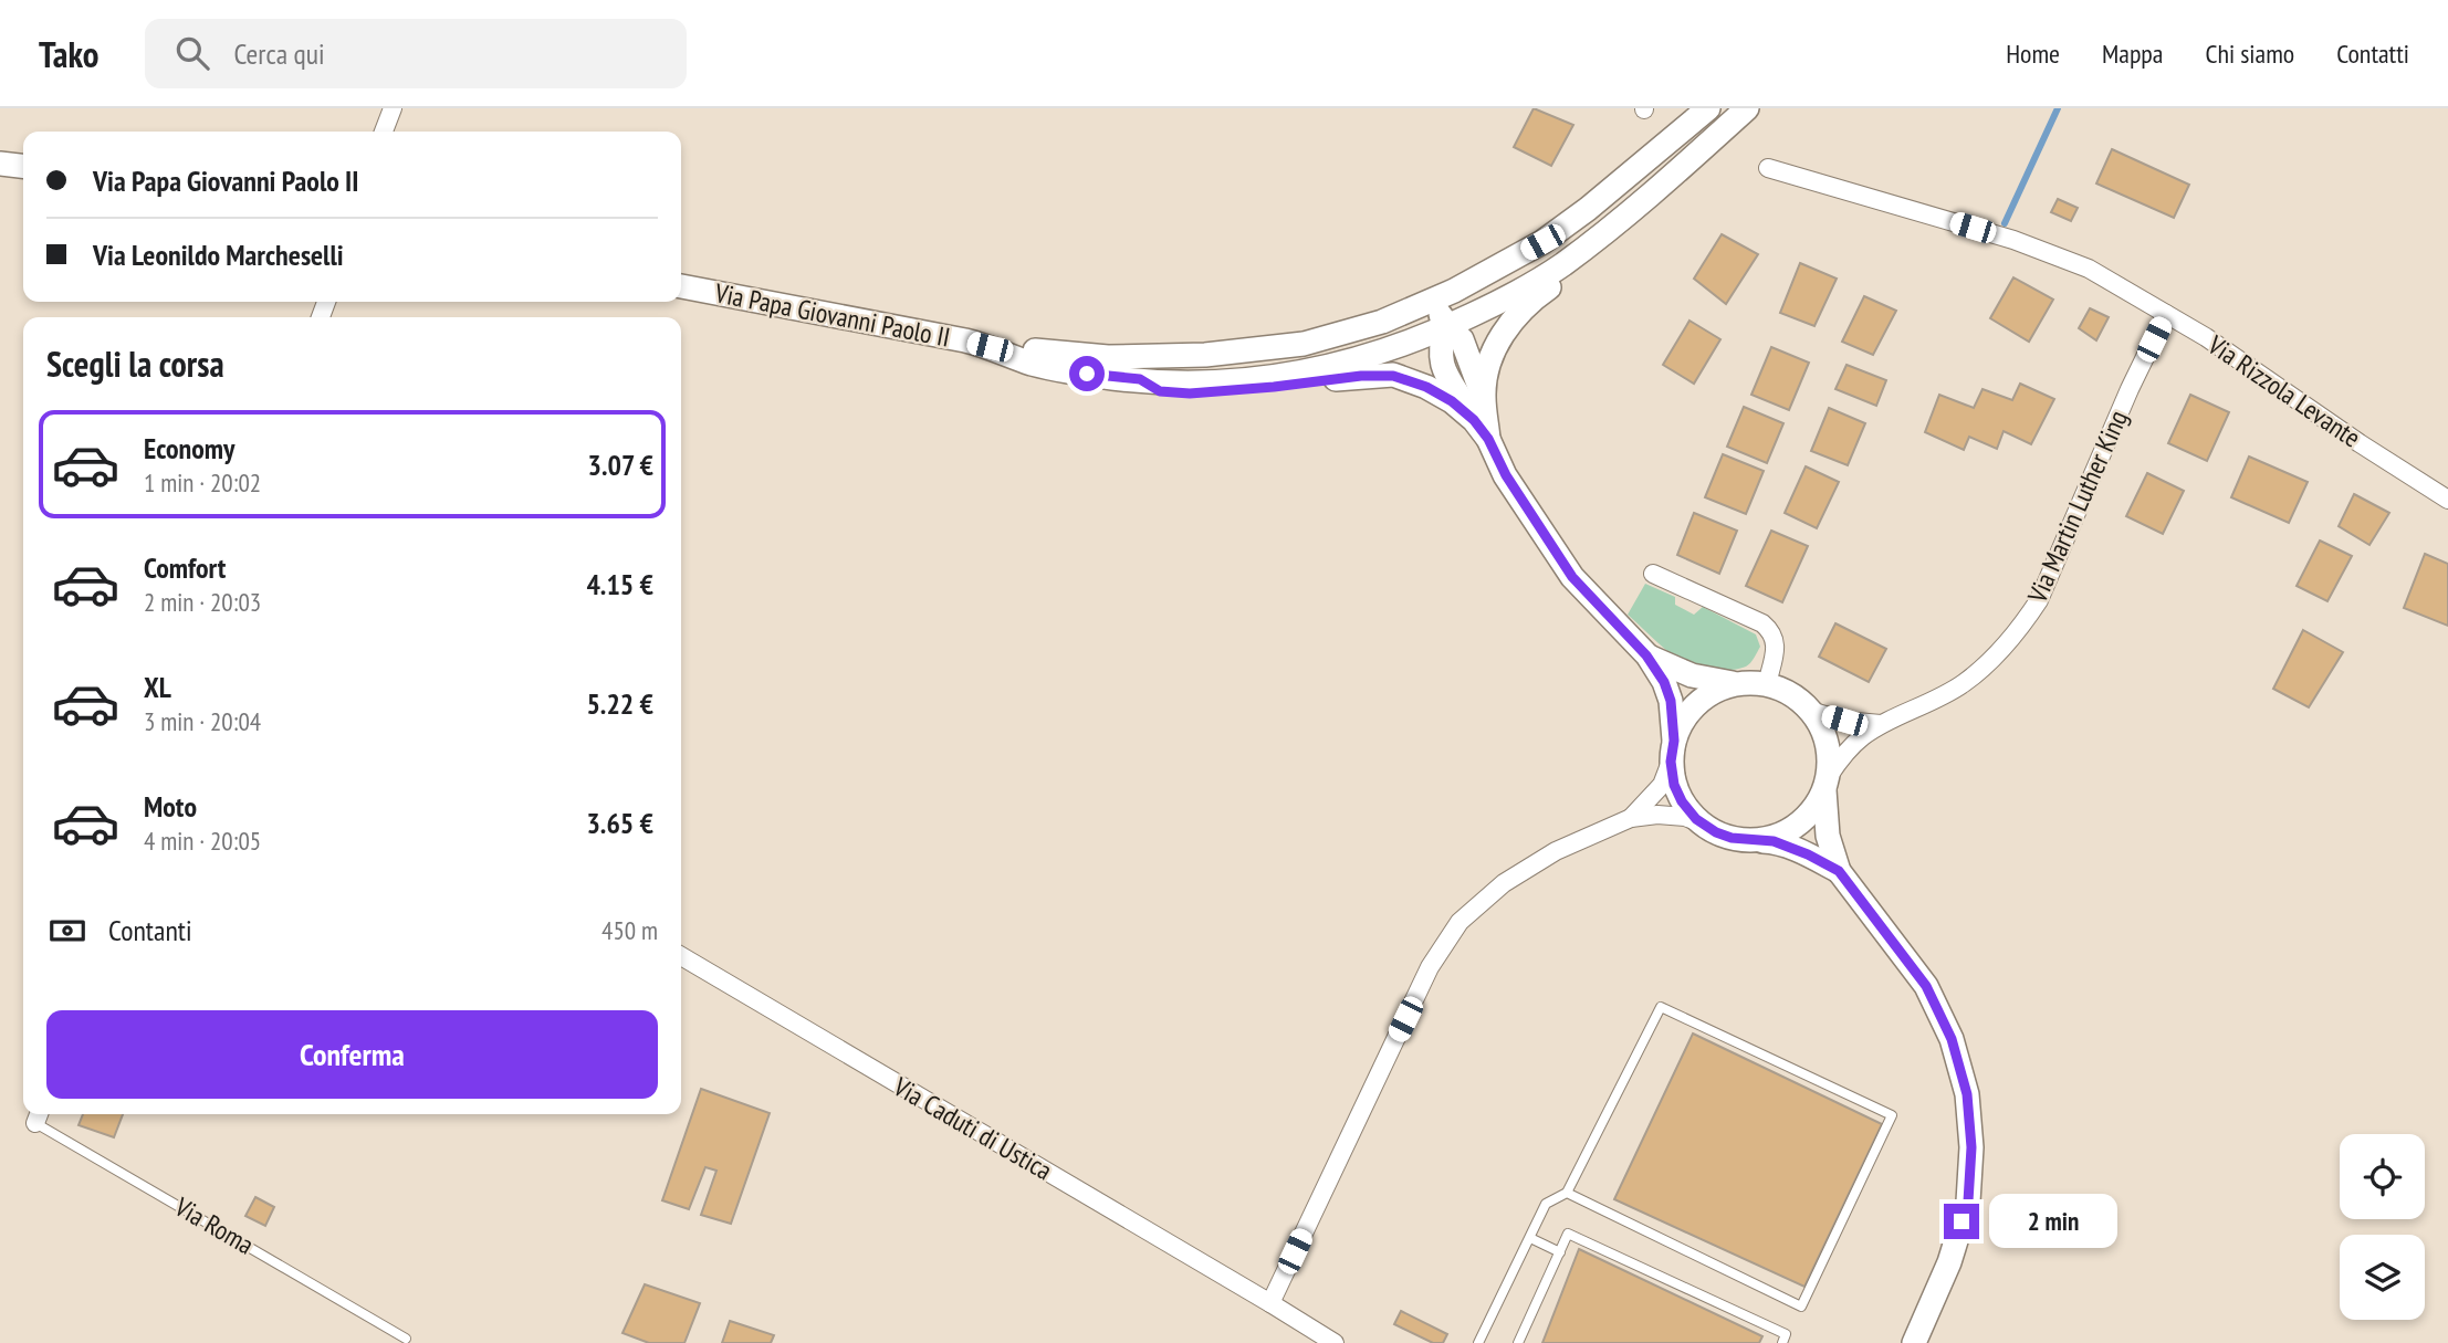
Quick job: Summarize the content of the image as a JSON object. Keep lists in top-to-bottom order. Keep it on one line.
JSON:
{"streets":{"street":["Via Papa Giovanni Paolo II","Via Rizzola Levante","Via Martin Luther King","Via Caduti di Ustica"],"lane":["Via Roma"]},"crossings":[["Via Rizzola Levante","Via Martin Luther King"]],"page":{"header":"Tako","search":"Cerca qui","nav":["Home","Mappa","Chi siamo","Contatti"],"banner":["Via Papa Giovanni Paolo II","Via Leonildo Marcheselli"],"heading":"Scegli la corsa","list":[{"name":"Economy","note":"1 min · 20:02","value":"3.07 €"},{"name":"Comfort","note":"2 min · 20:03","value":"4.15 €"},{"name":"XL","note":"3 min · 20:04","value":"5.22 €"},{"name":"Moto","note":"4 min · 20:05","value":"3.65 €"}],"pay":["Contanti","450 m"],"buttons":"Conferma","bubble":"2 min"}}
